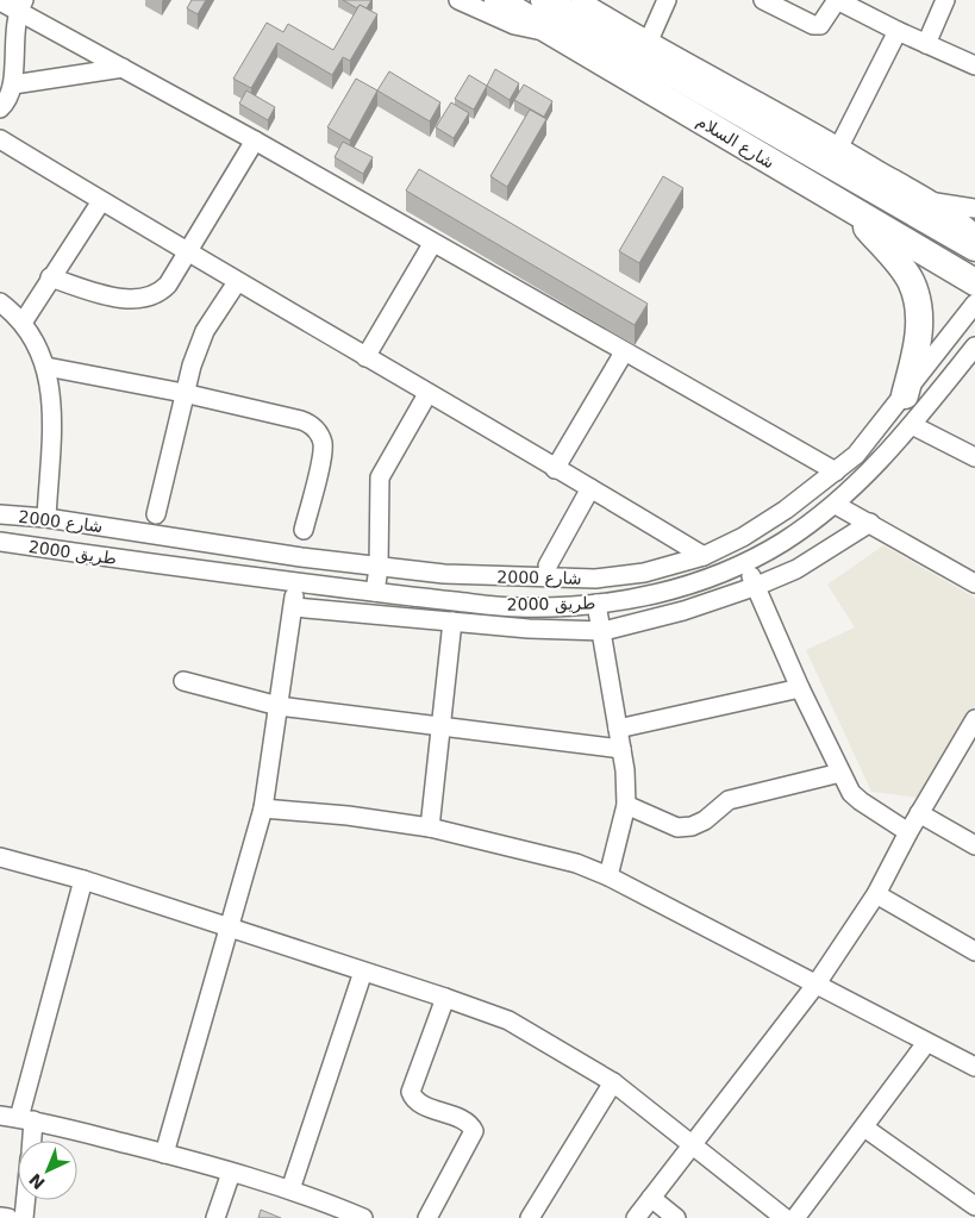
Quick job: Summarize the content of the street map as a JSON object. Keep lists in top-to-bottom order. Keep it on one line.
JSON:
{"streets":{"highway":["شارع السلام"],"street":["شارع 2000","طريق 2000"]},"north":"bottom left"}
